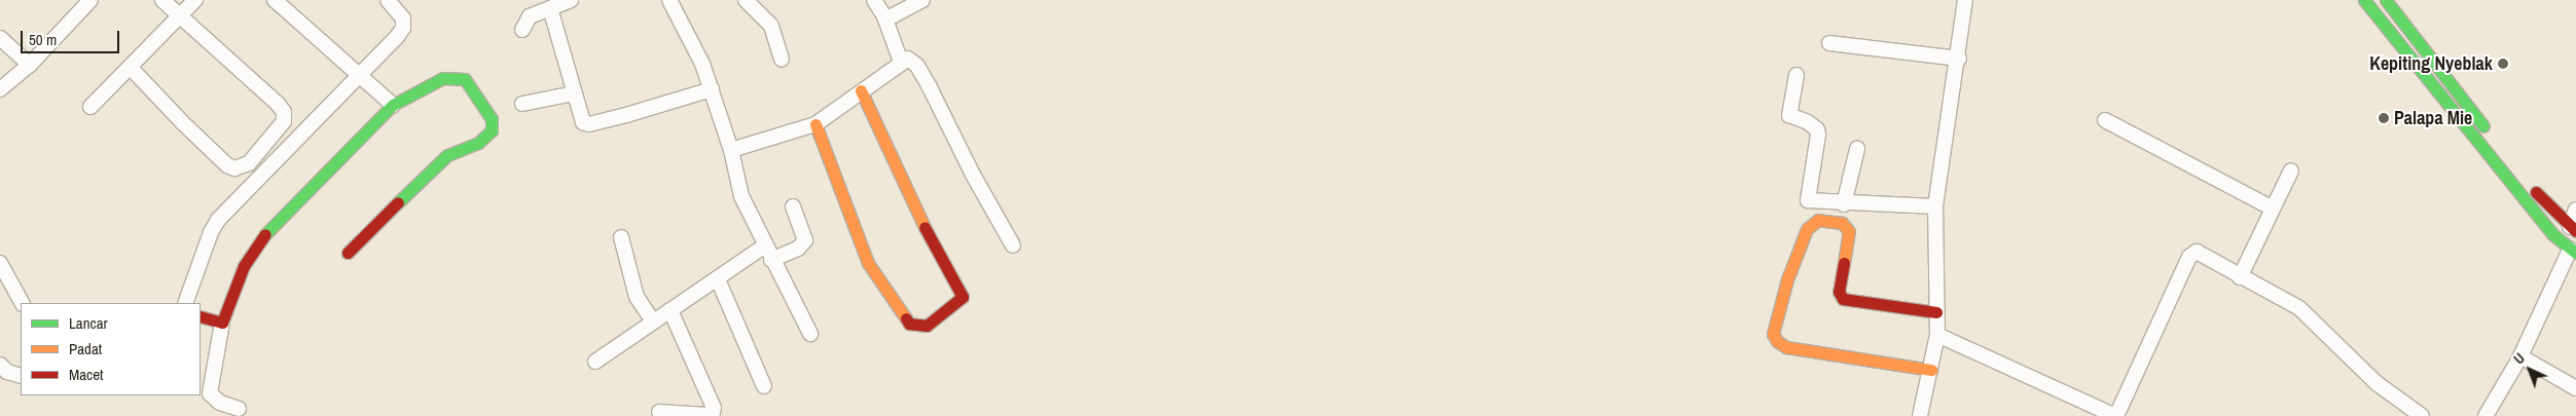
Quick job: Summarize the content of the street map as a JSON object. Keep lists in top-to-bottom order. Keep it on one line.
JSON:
{"places":["Kepiting Nyeblak","Palapa Mie"],"legend":["Lancar","Padat","Macet"],"scale_bar":"50 m","north":"top left"}
